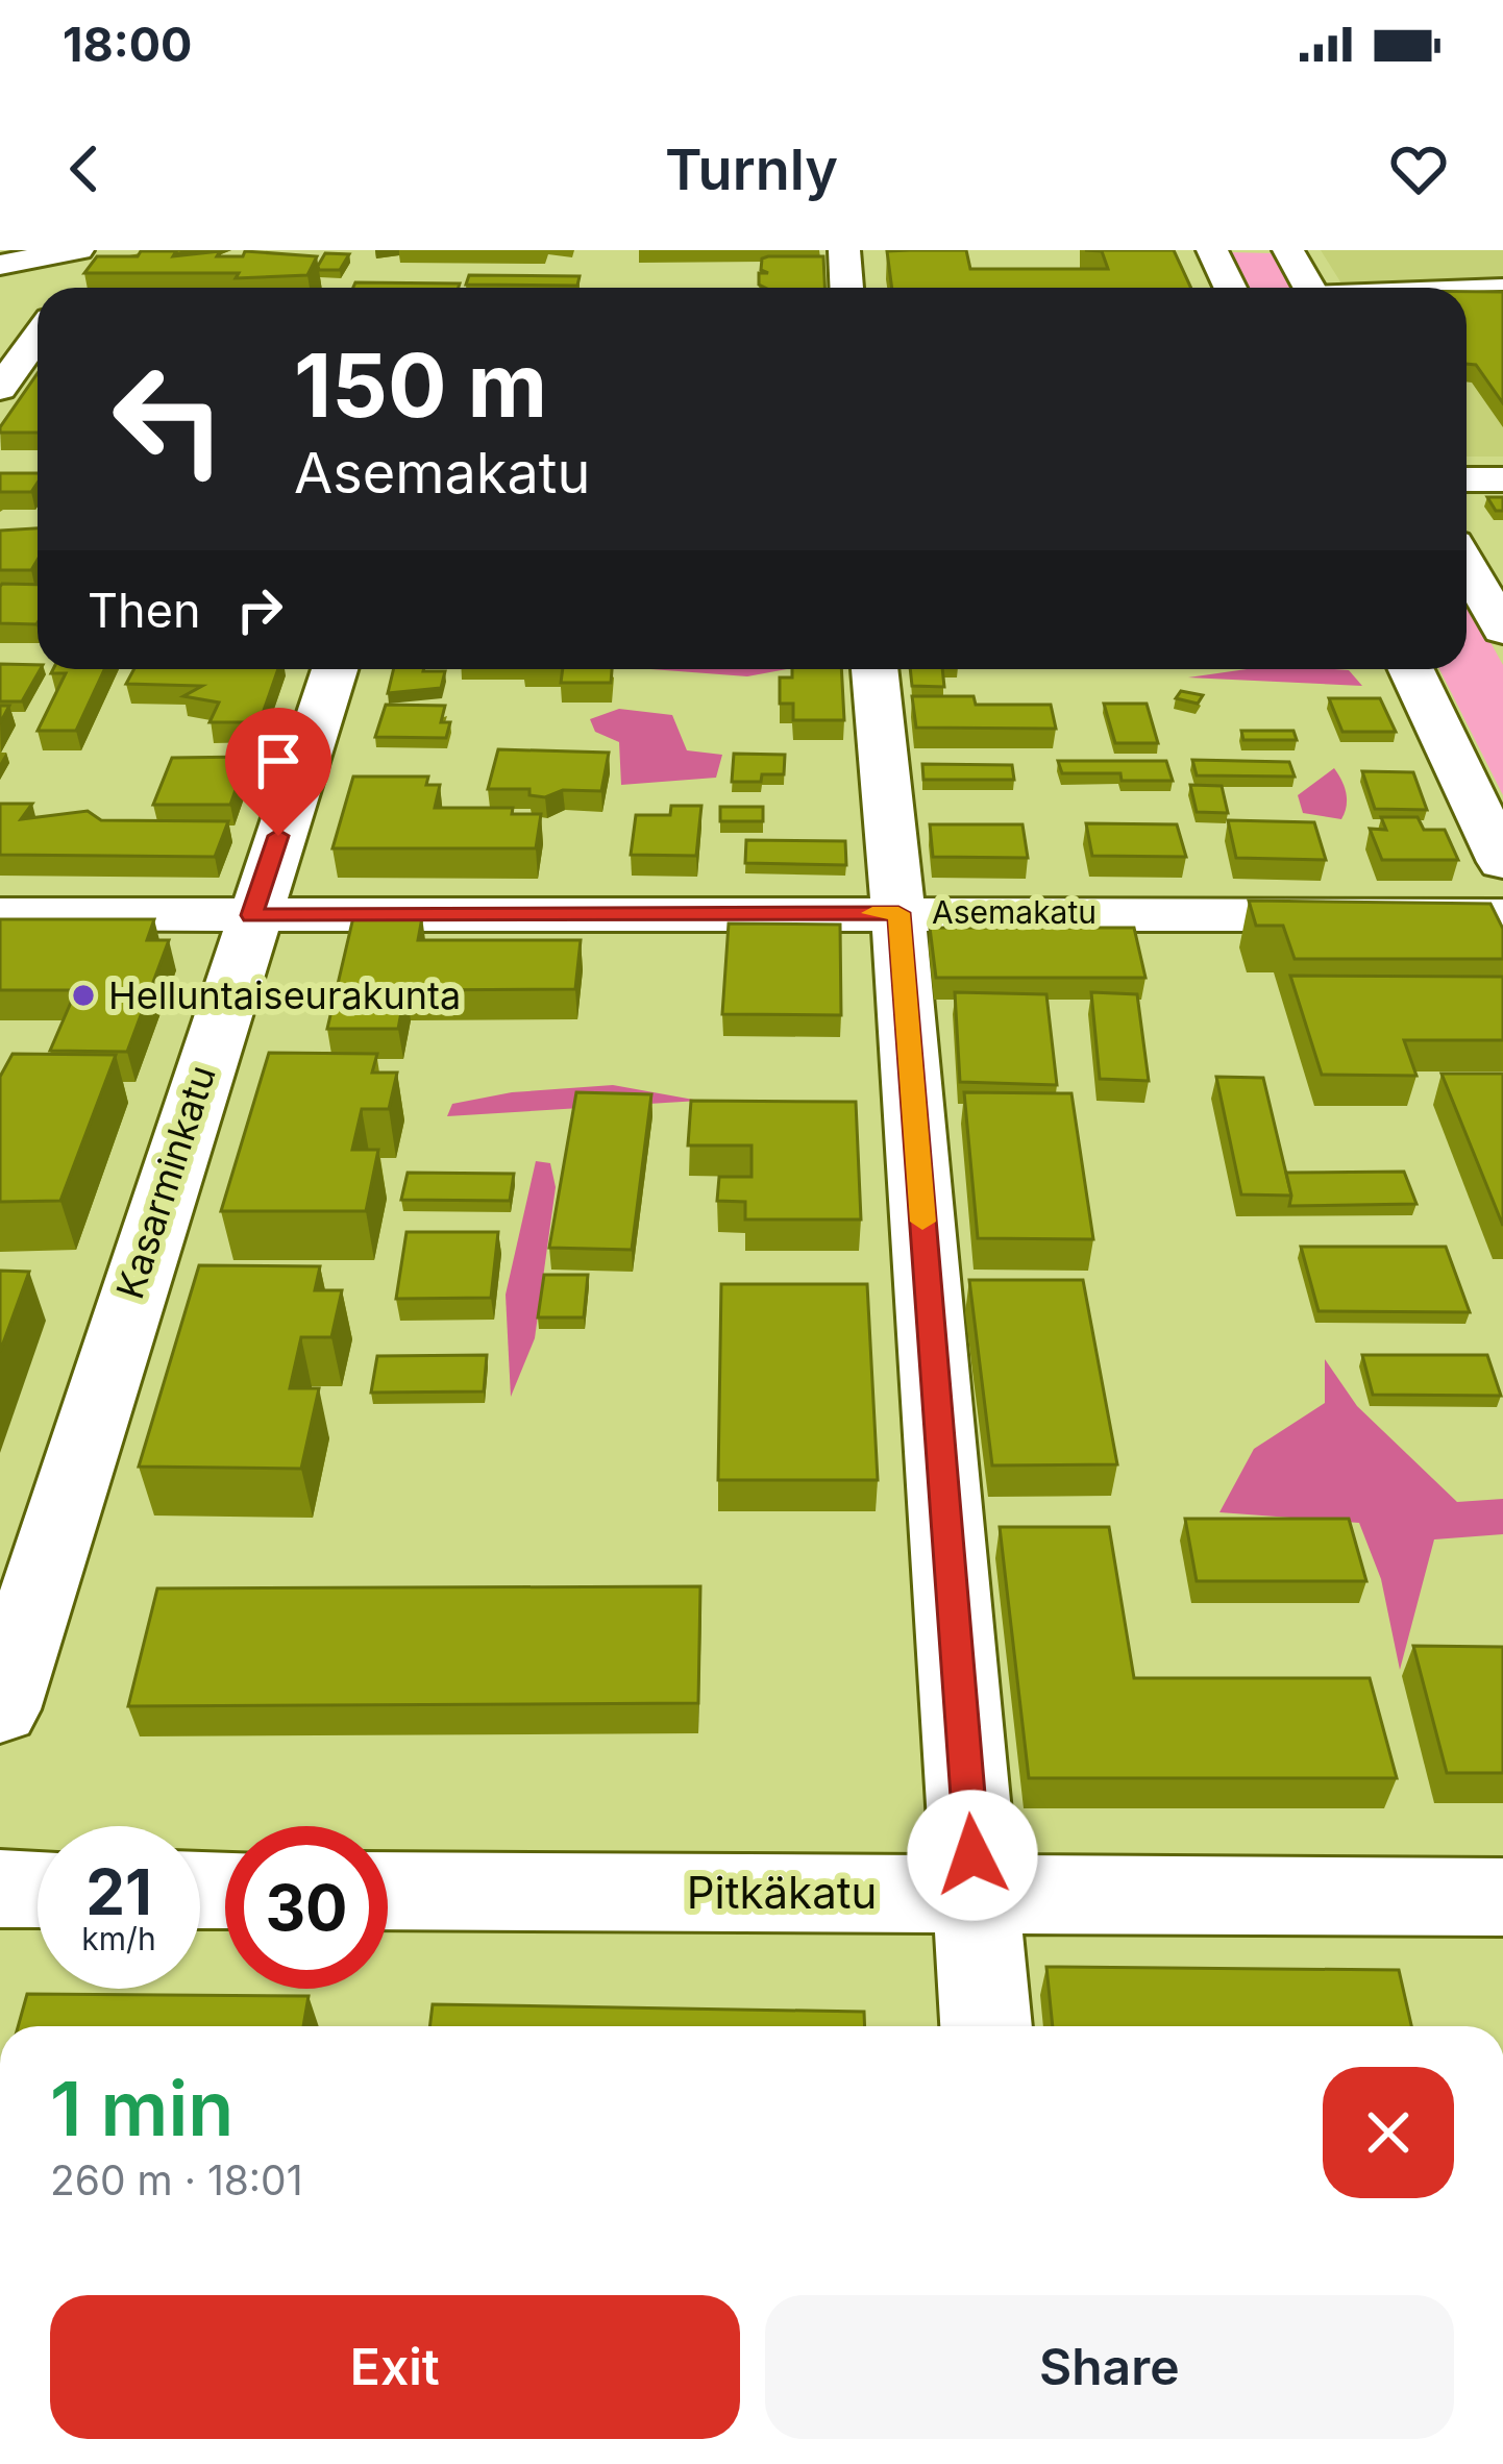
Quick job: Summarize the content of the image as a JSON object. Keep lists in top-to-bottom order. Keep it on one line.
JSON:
{"streets":{"street":["Asemakatu","Kasarminkatu","Pitkäkatu"]},"crossings":[["Asemakatu","Kasarminkatu"]],"places":["Helluntaiseurakunta"],"page":{"status":"18:00","header":"Turnly","turn":["150 m","Asemakatu"],"then":"Then","speed":"21 km/h","limit":"30","heading":["1 min","260 m · 18:01"],"buttons":["Exit","Share"]}}
